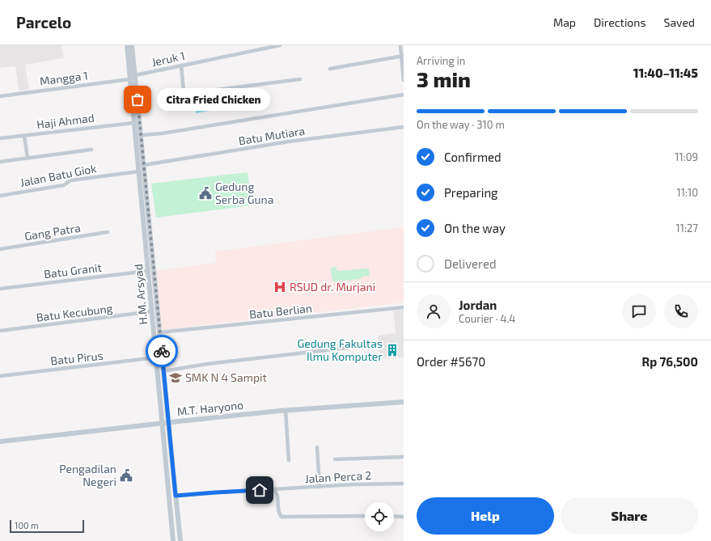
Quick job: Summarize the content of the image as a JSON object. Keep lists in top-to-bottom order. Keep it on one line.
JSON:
{"streets":{"street":["Jeruk 1","Mangga 1","Haji Ahmad","Batu Mutiara","Jalan Batu Giok","Gang Patra","Batu Granit","H.M. Arsyad","Batu Berlian","Batu Kecubung","Batu Pirus","M.T. Haryono","Jalan Perca 2"]},"crossings":[["Jeruk 1","H.M. Arsyad"],["Mangga 1","H.M. Arsyad"],["Haji Ahmad","H.M. Arsyad"],["Batu Mutiara","H.M. Arsyad"],["Jalan Batu Giok","H.M. Arsyad"],["Batu Granit","H.M. Arsyad"],["H.M. Arsyad","Batu Berlian"],["H.M. Arsyad","Batu Kecubung"],["H.M. Arsyad","Batu Pirus"],["H.M. Arsyad","M.T. Haryono"],["H.M. Arsyad","Jalan Perca 2"]],"places":{"other":["Citra Fried Chicken"],"public building":["Gedung Serba Guna","Pengadilan Negeri"],"hospital":["RSUD dr. Murjani"],"building":["Gedung Fakultas Ilmu Komputer"],"school or university":["SMK N 4 Sampit"]},"scale_bar":"100 m","page":{"header":"Parcelo","nav":["Map","Directions","Saved"],"heading":["3 min","Arriving in","11:40–11:45"],"panel":["Jordan","Courier · 4.4","Order #5670","Rp 76,500"],"bubble":"Citra Fried Chicken","bar":"On the way · 310 m","list":[["Confirmed","11:09"],["Preparing","11:10"],["On the way","11:27"],"Delivered"],"buttons":["Help","Share"],"scale":"100 m"}}
